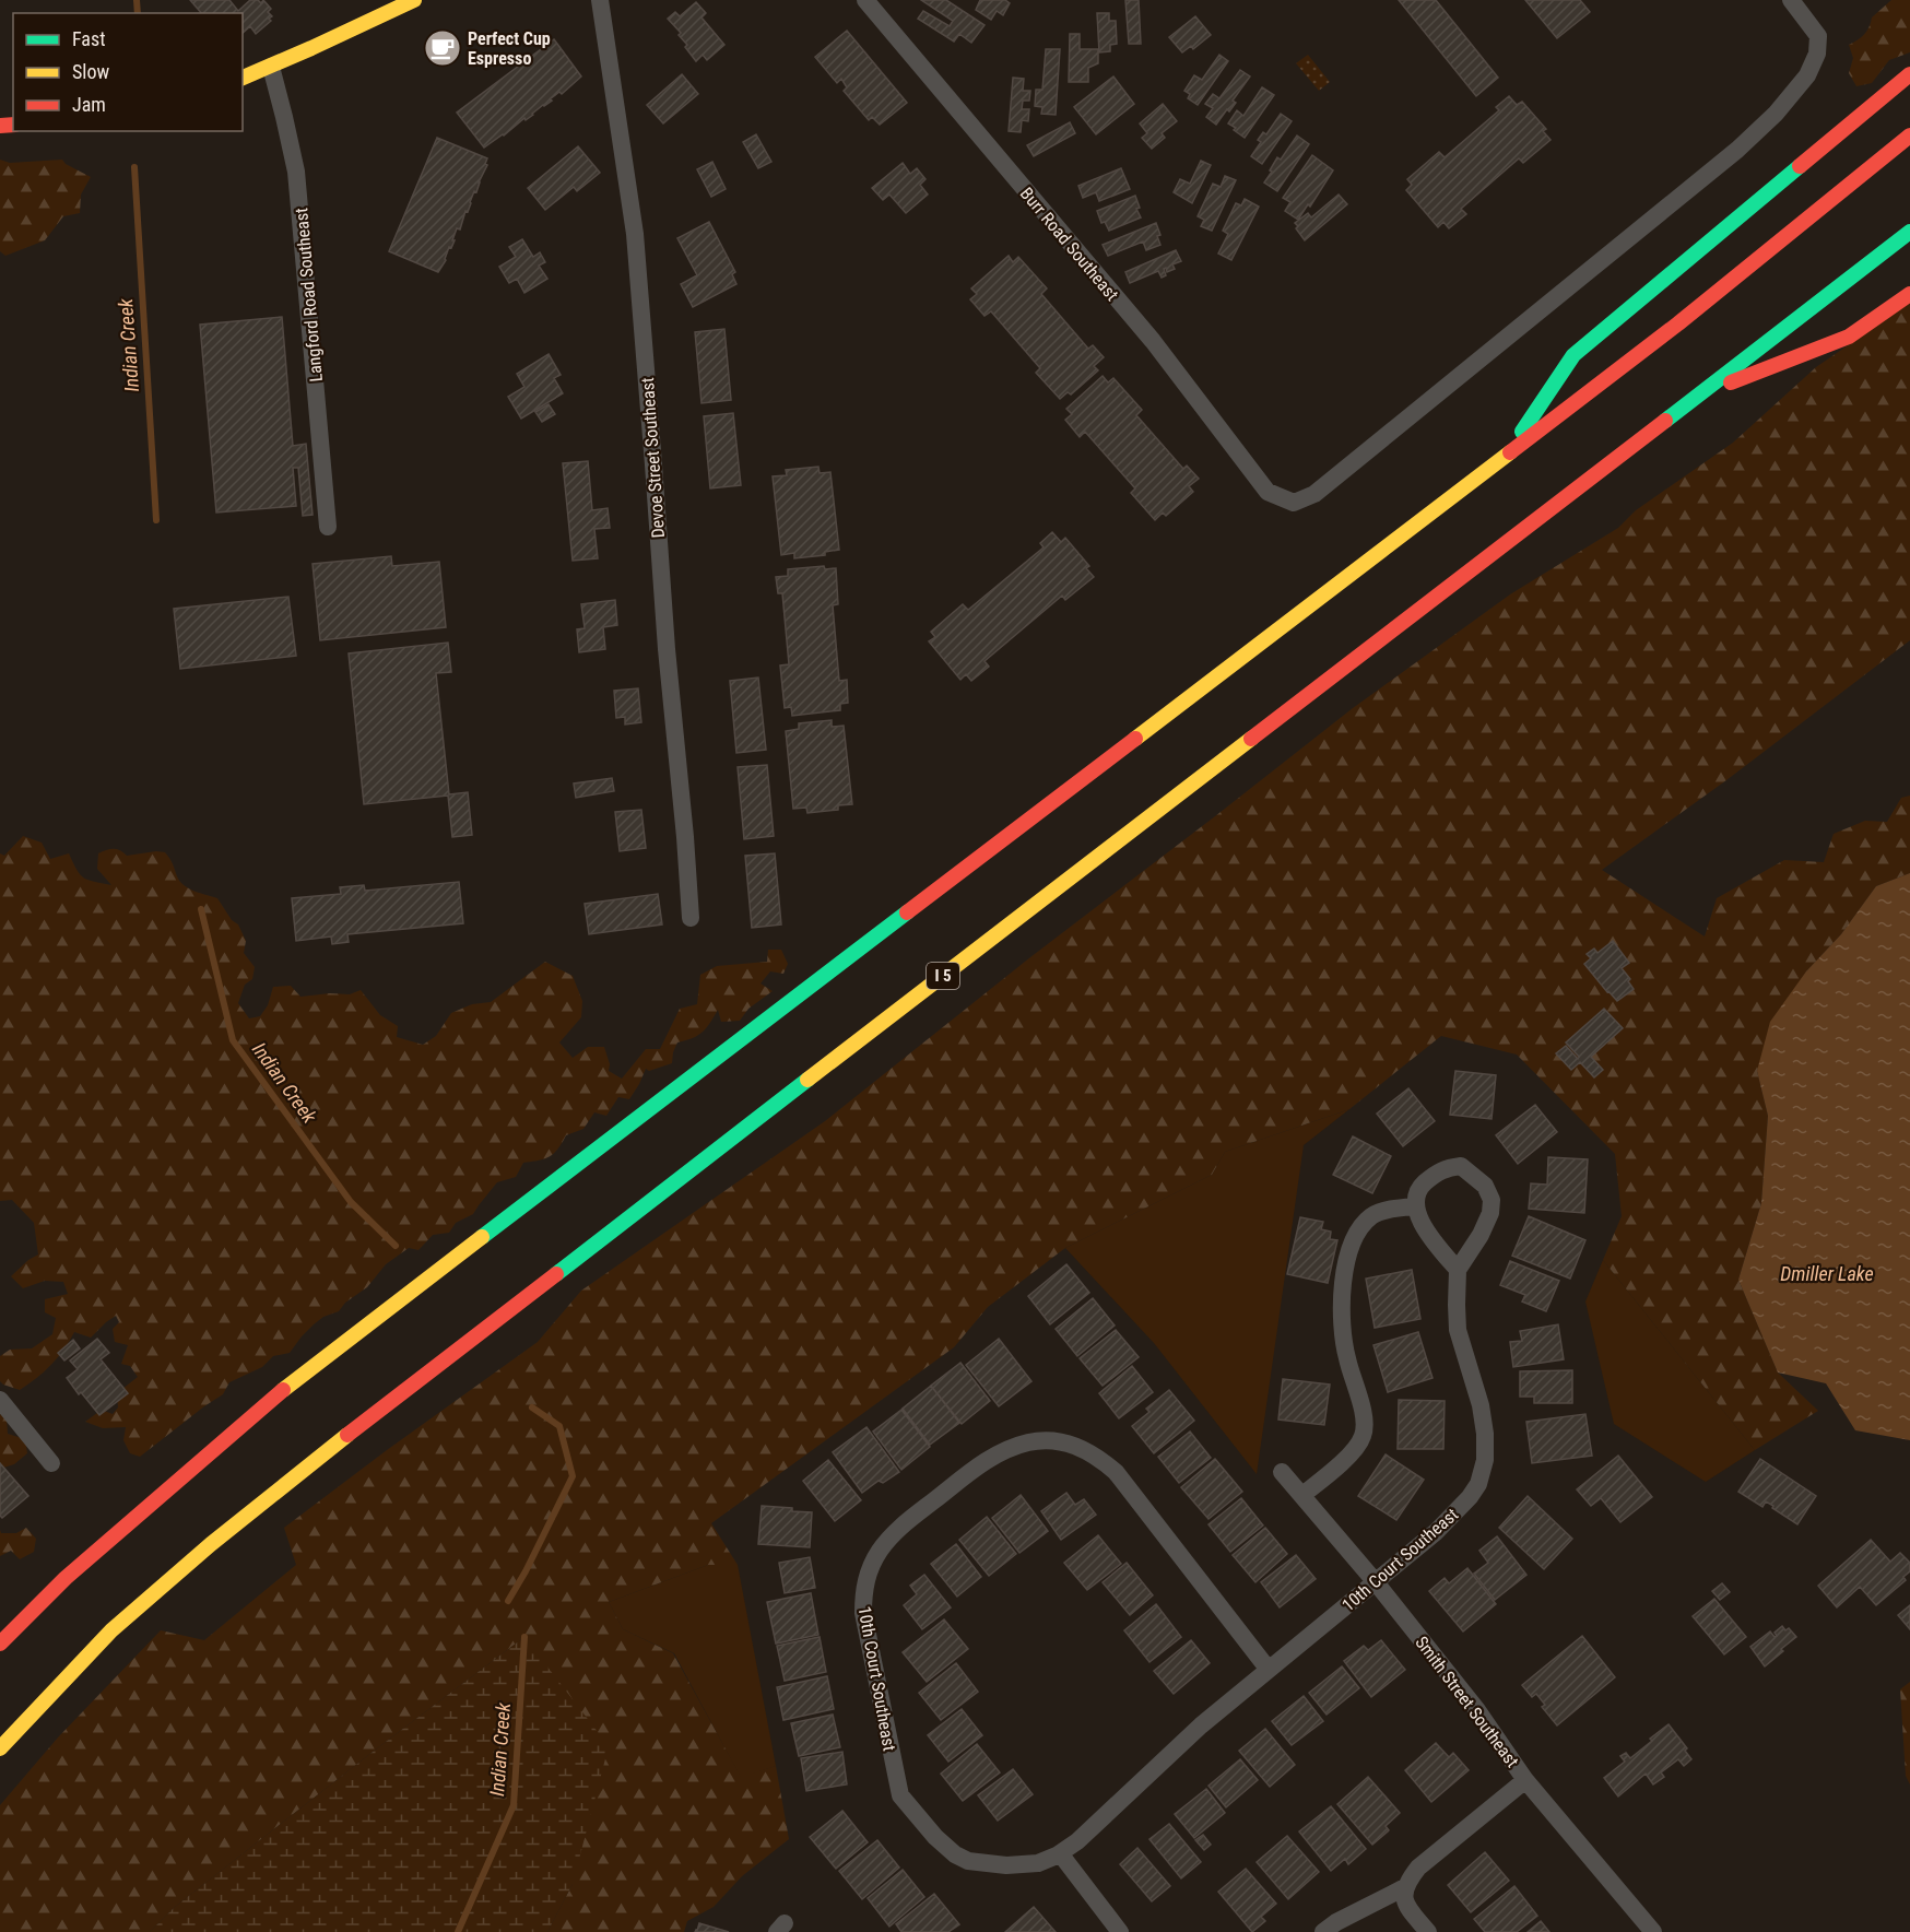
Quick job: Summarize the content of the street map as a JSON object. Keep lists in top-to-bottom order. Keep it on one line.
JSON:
{"streets":{"main road":["I 5"],"street":["Burr Road Southeast","Langford Road Southeast","Devoe Street Southeast","10th Court Southeast","Smith Street Southeast"]},"crossings":[["10th Court Southeast","Smith Street Southeast"]],"water":["Indian Creek","Dmiller Lake"],"places":{"cafe":["Perfect Cup Espresso"]},"legend":["Fast","Slow","Jam"]}
